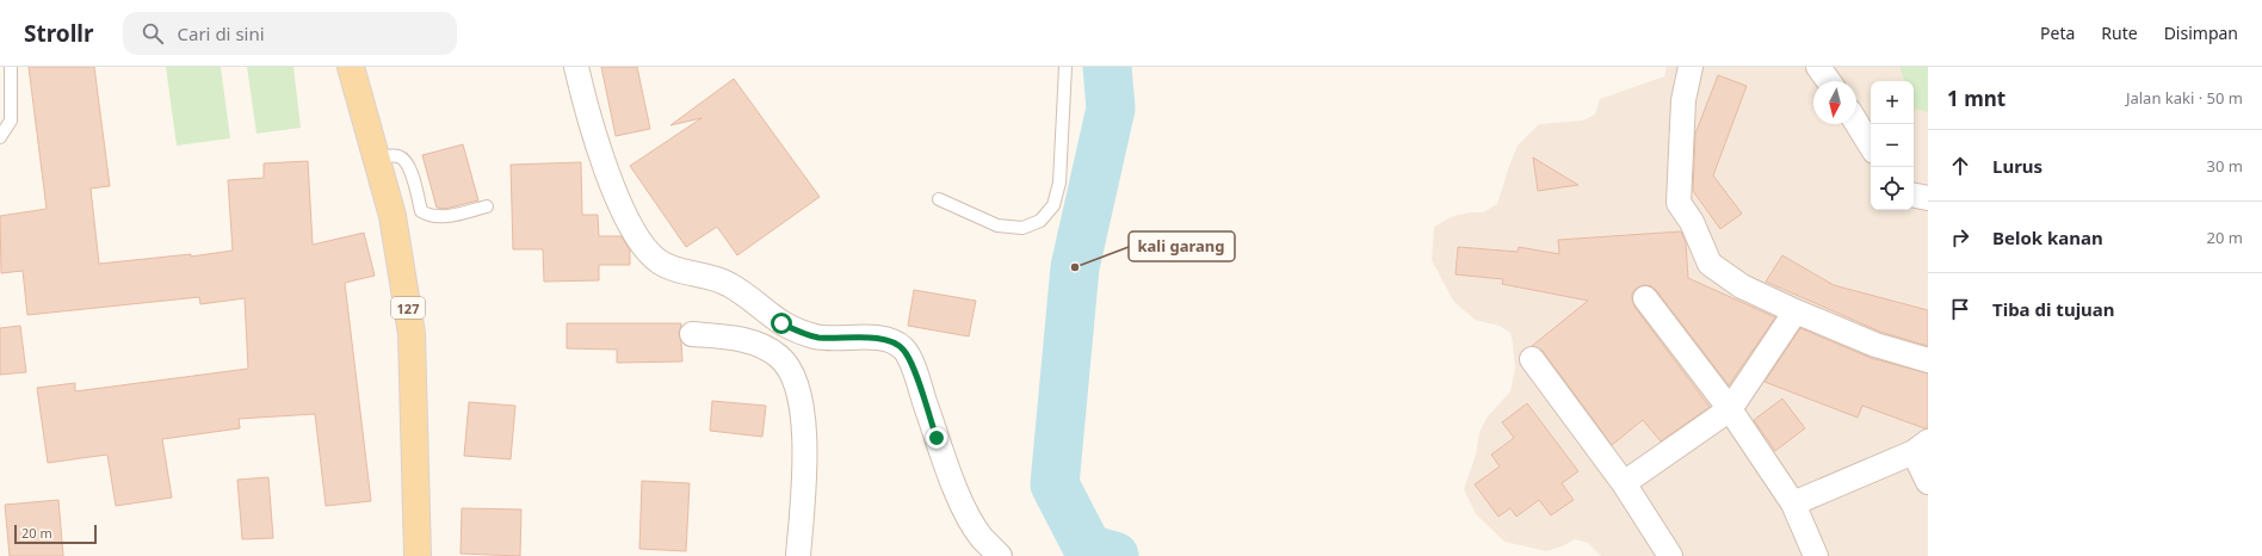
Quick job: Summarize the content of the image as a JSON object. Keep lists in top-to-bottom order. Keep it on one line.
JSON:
{"streets":{"main road":["127"]},"places":["kali garang"],"scale_bar":"20 m","north":"bottom","page":{"header":"Strollr","search":"Cari di sini","nav":["Peta","Rute","Disimpan"],"heading":["1 mnt","Jalan kaki · 50 m"],"map_buttons":["+","−"],"list":[["Lurus","30 m"],["Belok kanan","20 m"],"Tiba di tujuan"],"scale":"20 m"}}
